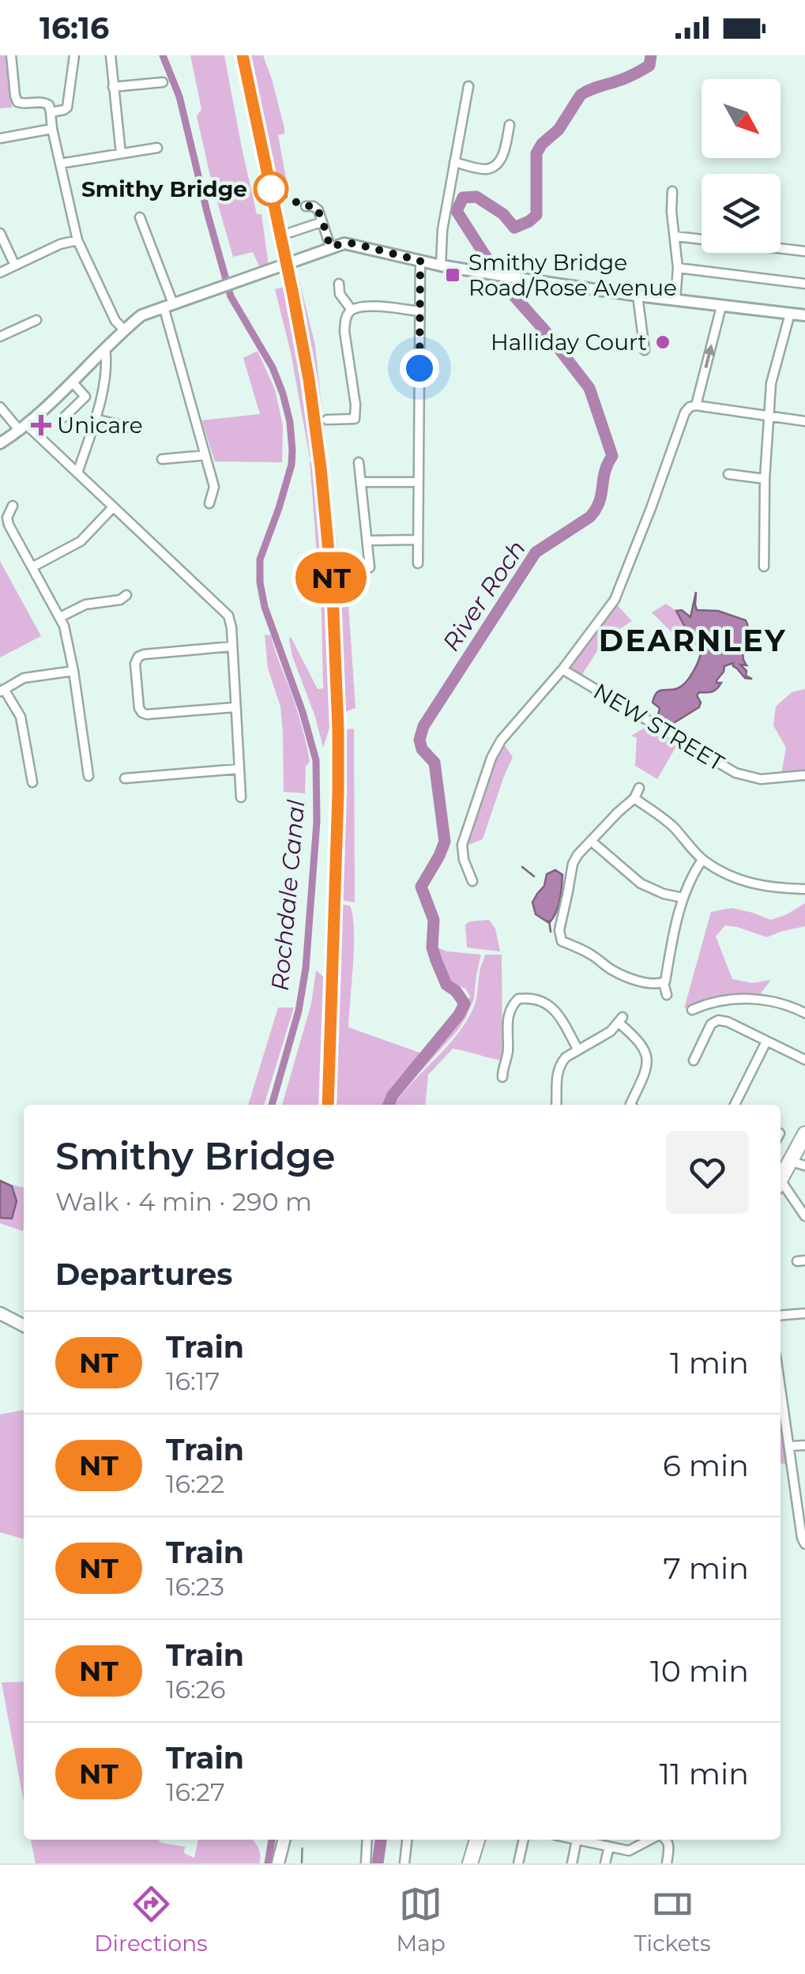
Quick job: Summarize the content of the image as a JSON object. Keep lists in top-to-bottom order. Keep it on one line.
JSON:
{"streets":{"street":["NEW STREET"]},"districts":["DEARNLEY"],"water":["River Roch","Rochdale Canal"],"places":{"other":["Smithy Bridge","Halliday Court"],"transit":["Smithy Bridge Road/Rose Avenue"],"health":["Unicare"]},"north":"bottom right","page":{"status":"16:16","on_map":"NT","heading":[["Smithy Bridge","Walk · 4 min · 290 m"],"Departures"],"list":[{"mark":"NT","name":"Train","note":"16:17","value":"1 min"},{"mark":"NT","name":"Train","note":"16:22","value":"6 min"},{"mark":"NT","name":"Train","note":"16:23","value":"7 min"},{"mark":"NT","name":"Train","note":"16:26","value":"10 min"},{"mark":"NT","name":"Train","note":"16:27","value":"11 min"}],"tabs":["Directions","Map","Tickets"]}}
